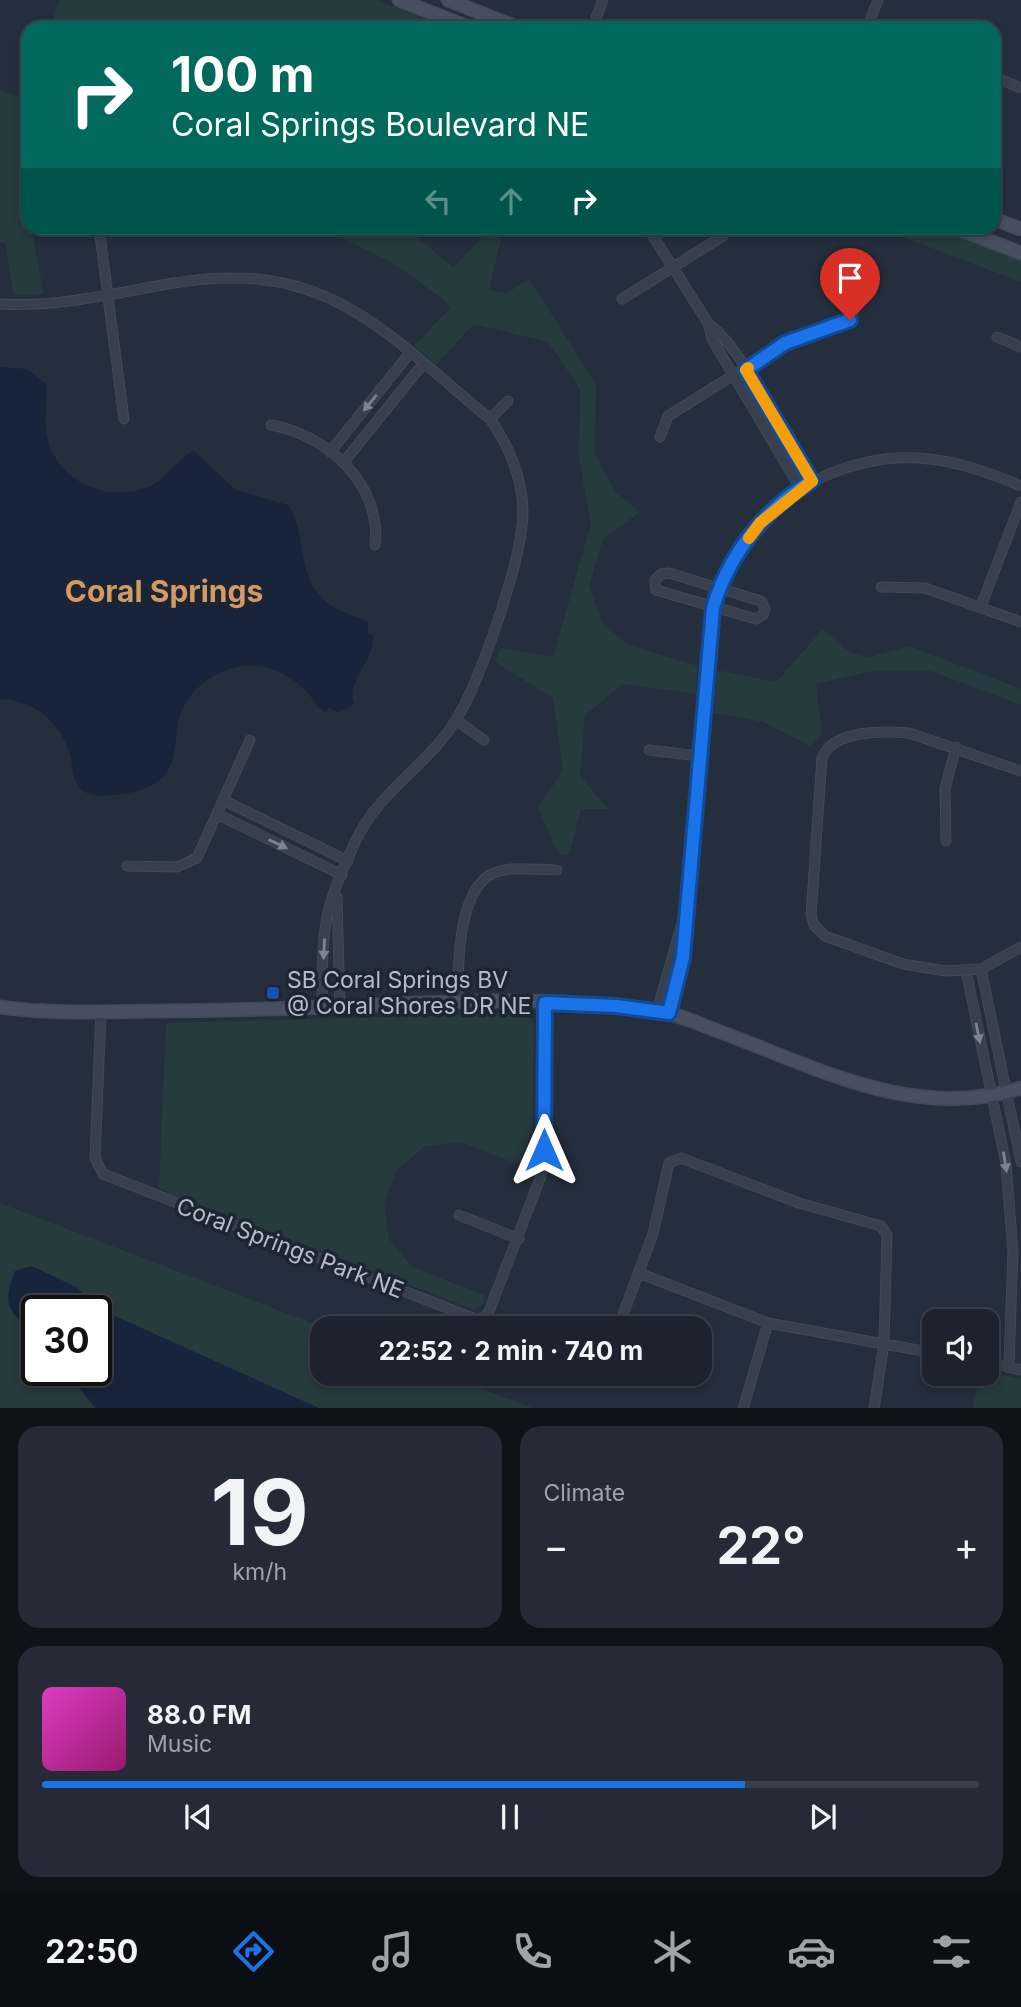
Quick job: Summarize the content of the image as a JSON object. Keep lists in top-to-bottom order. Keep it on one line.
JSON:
{"streets":{"street":["Coral Springs Park NE"]},"districts":["Coral Springs"],"places":{"transit":["SB Coral Springs BV @ Coral Shores DR NE"]},"page":{"turn":["100 m","Coral Springs Boulevard NE"],"limit":"30","trip":"22:52 · 2 min · 740 m","tile":[["19","km/h"],"Climate"],"heat":["−","22°","+"],"song":["88.0 FM","Music"],"tabs":"22:50"}}
